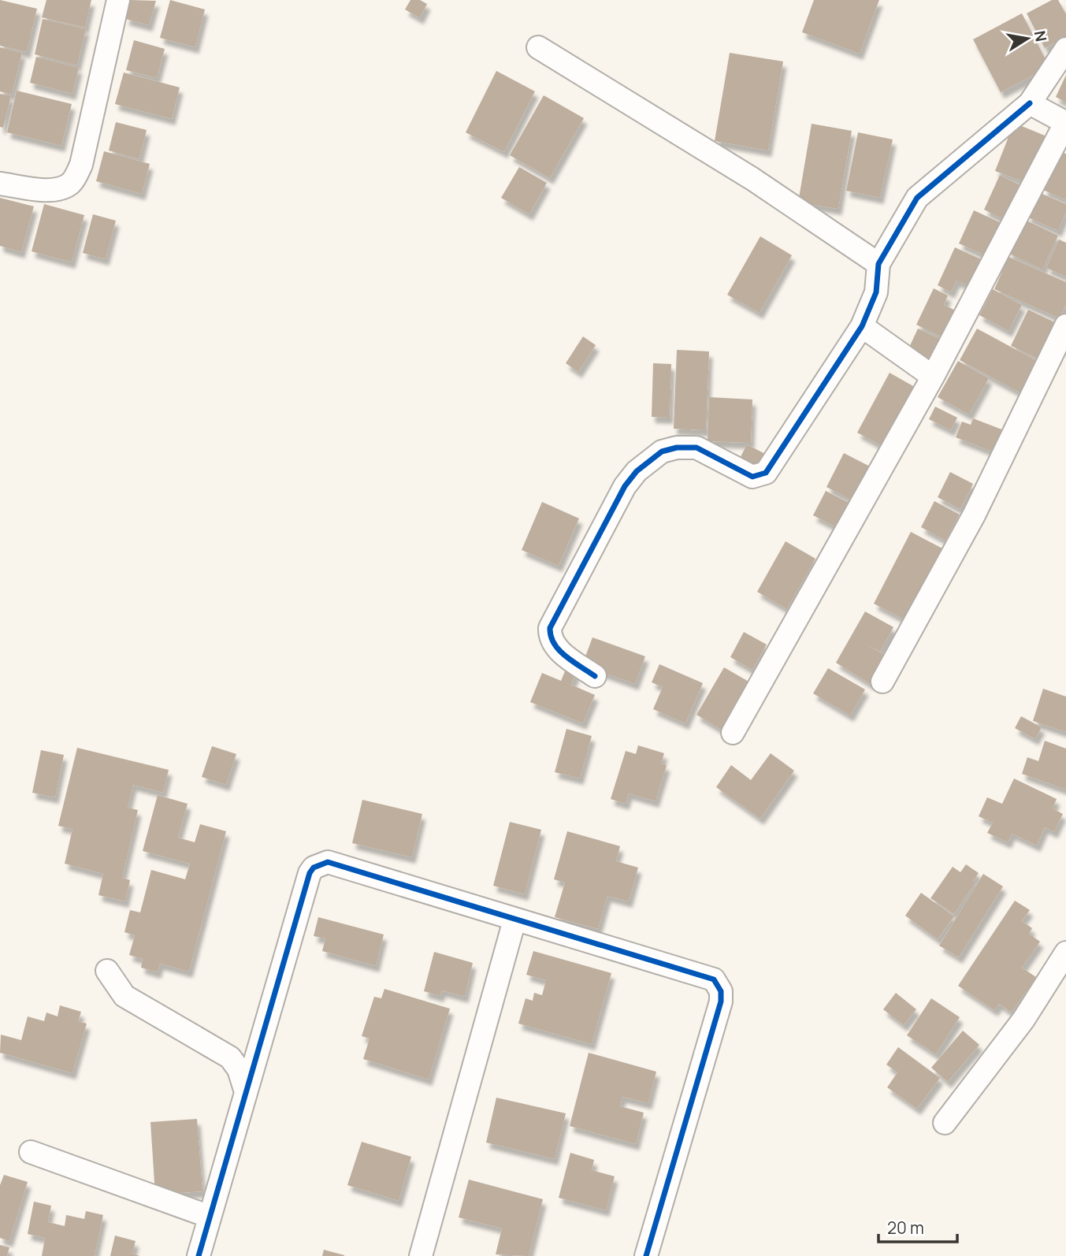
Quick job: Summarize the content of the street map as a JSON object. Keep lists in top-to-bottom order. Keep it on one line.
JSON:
{"scale_bar":"20 m","north":"right"}
